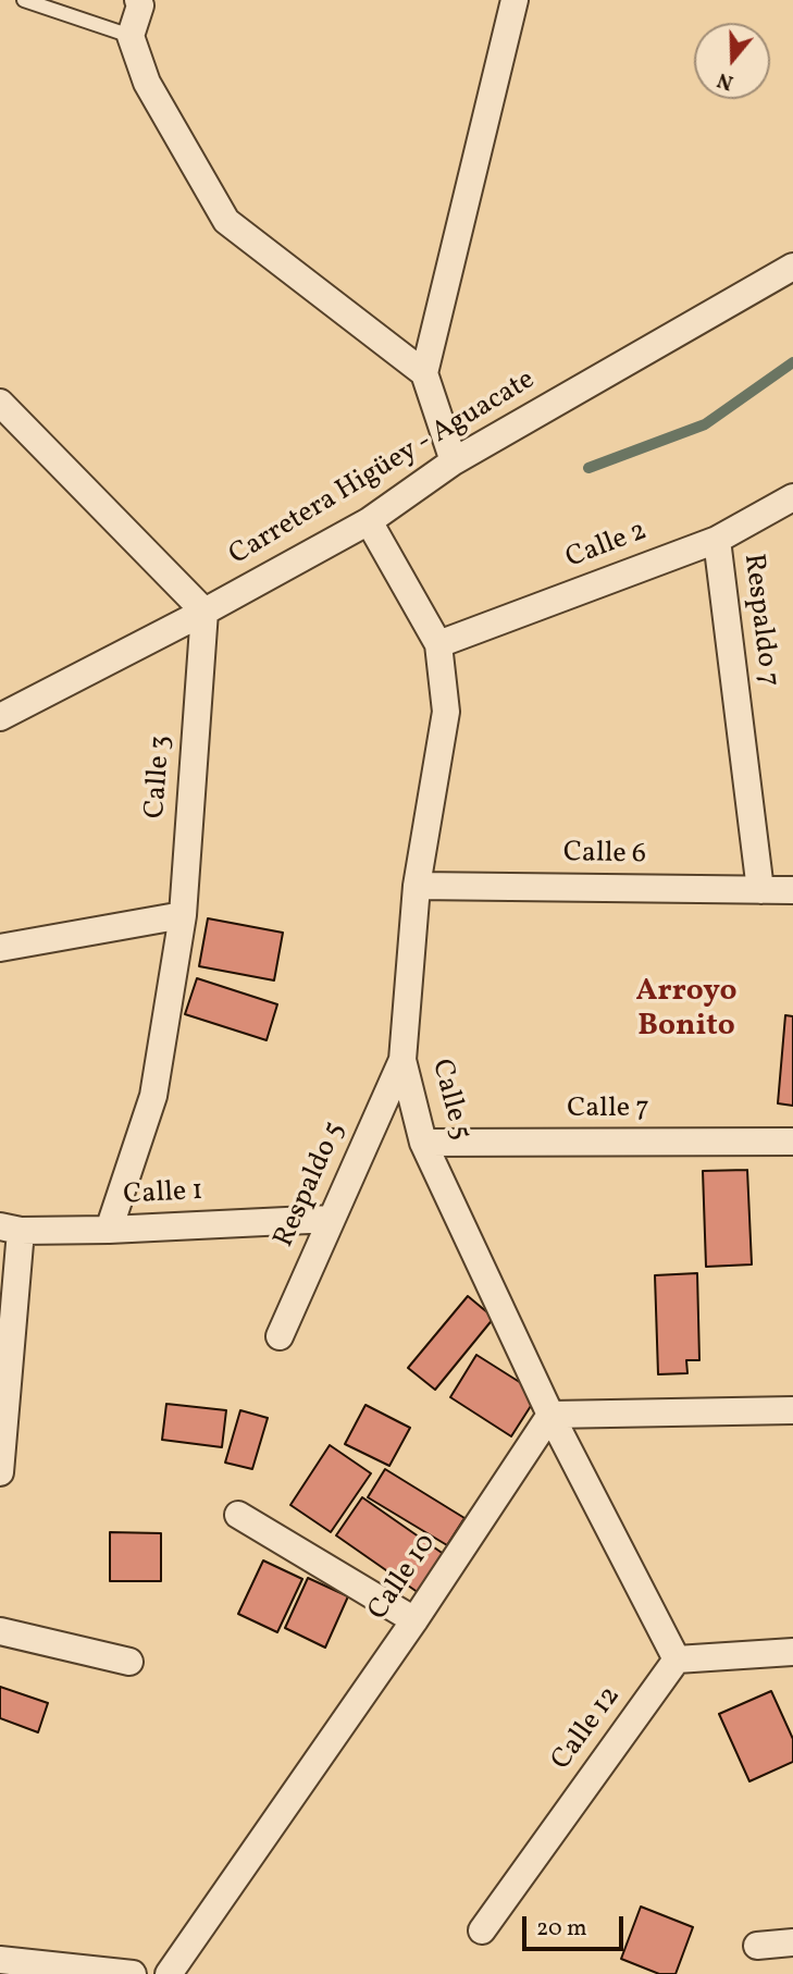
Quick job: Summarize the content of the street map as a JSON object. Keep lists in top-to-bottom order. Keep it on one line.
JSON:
{"streets":{"street":["Carretera Higüey - Aguacate","Calle 2","Respaldo 7","Calle 3","Calle 6","Calle 5","Calle 7","Respaldo 5","Calle 1","Calle 10","Calle 12"]},"crossings":[["Carretera Higüey - Aguacate","Calle 3"],["Carretera Higüey - Aguacate","Calle 5"],["Calle 2","Respaldo 7"],["Calle 2","Calle 5"],["Respaldo 7","Calle 6"],["Calle 3","Calle 1"],["Calle 6","Calle 5"],["Calle 5","Calle 7"],["Calle 5","Respaldo 5"],["Calle 5","Calle 10"],["Calle 5","Calle 12"],["Respaldo 5","Calle 1"]],"districts":["Arroyo Bonito"],"scale_bar":"20 m","north":"bottom"}
